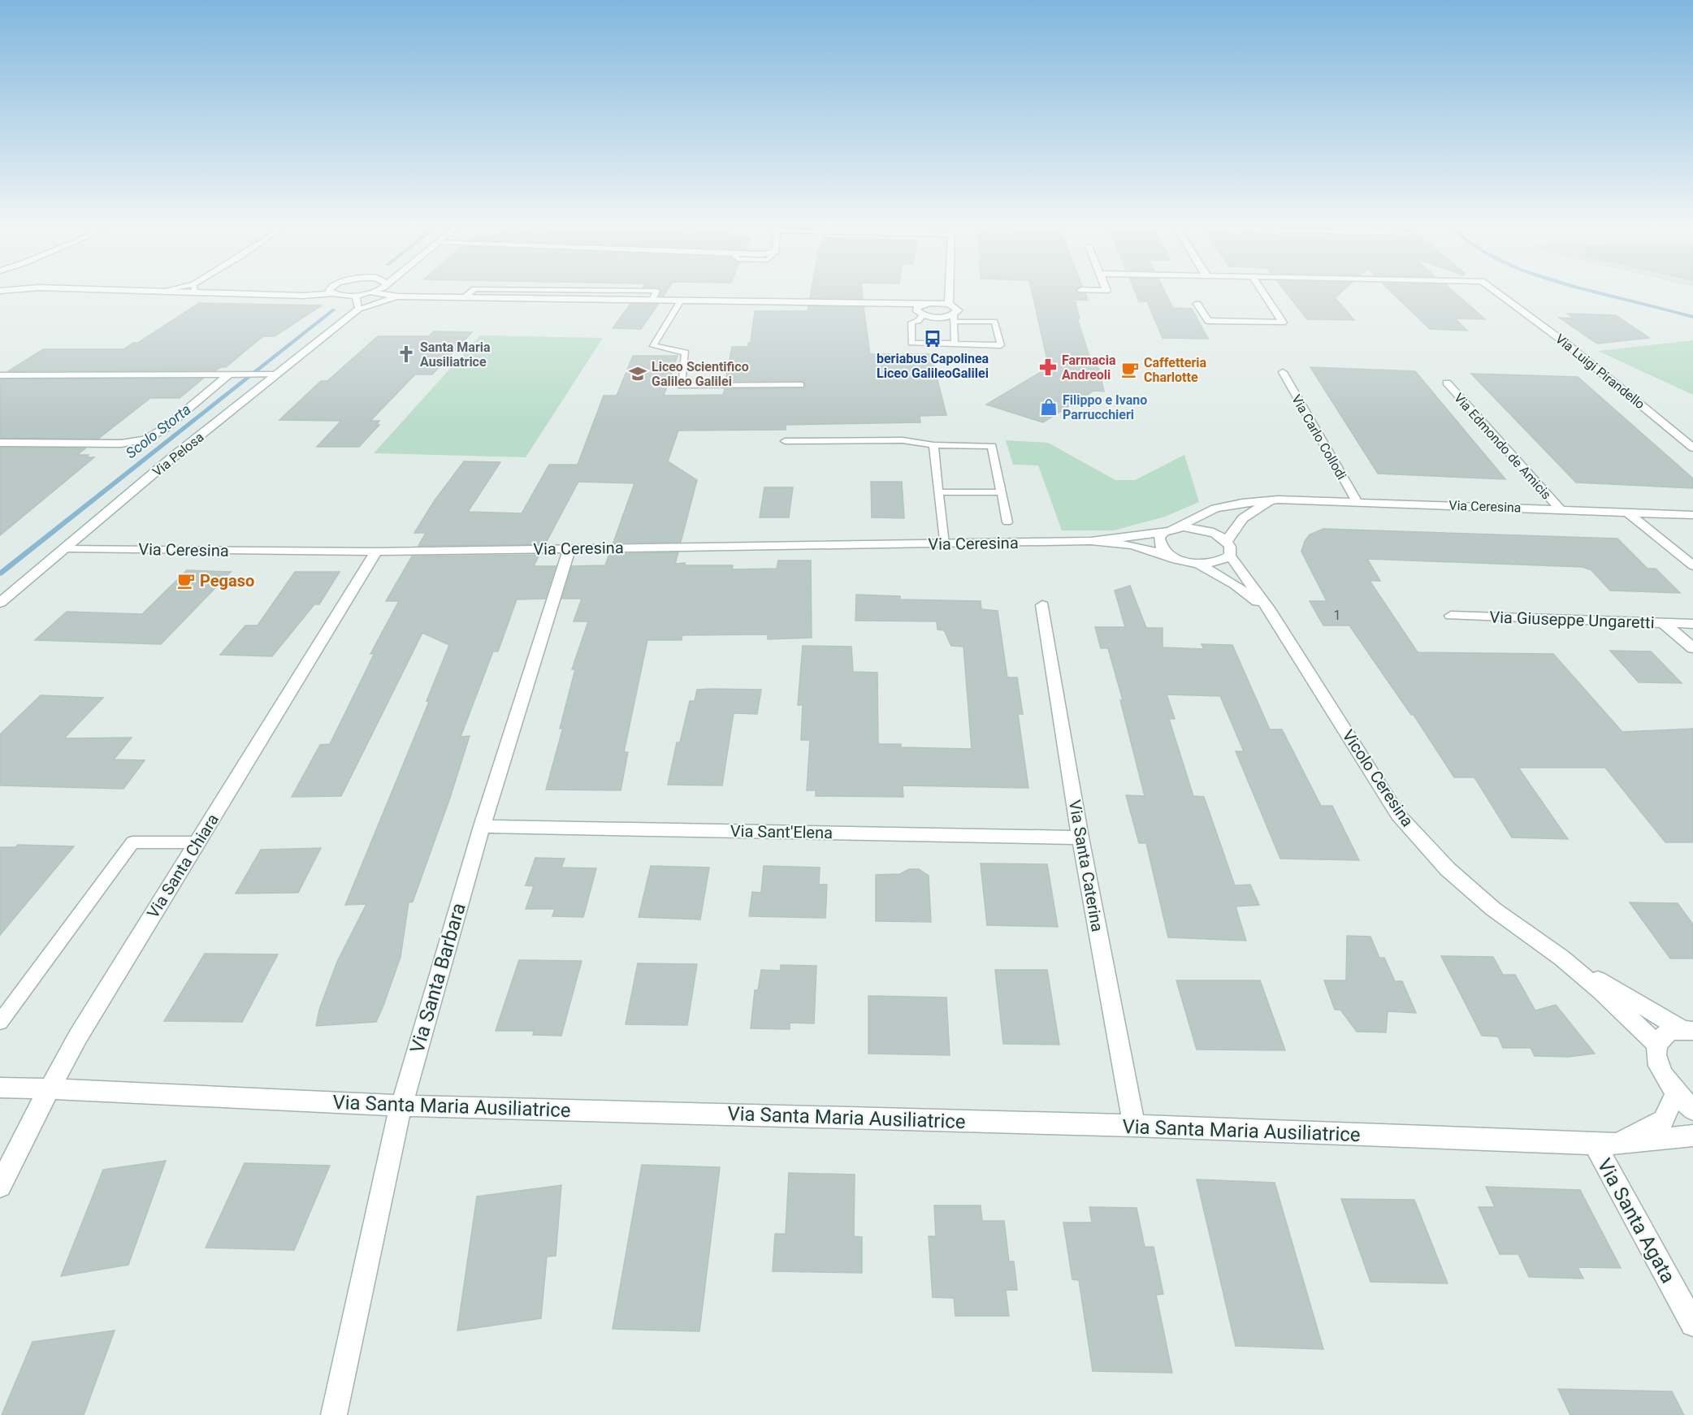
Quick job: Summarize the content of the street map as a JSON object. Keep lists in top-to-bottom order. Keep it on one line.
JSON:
{"streets":{"street":["Via Luigi Pirandello","Via Carlo Collodi","Via Edmondo de Amicis","Via Pelosa","Via Ceresina","Via Giuseppe Ungaretti","Vicolo Ceresina","Via Sant'Elena","Via Santa Chiara","Via Santa Caterina","Via Santa Barbara","Via Santa Maria Ausiliatrice","Via Santa Agata"]},"crossings":[["Via Carlo Collodi","Via Ceresina"],["Via Edmondo de Amicis","Via Ceresina"],["Via Pelosa","Via Ceresina"],["Via Ceresina","Vicolo Ceresina"],["Via Ceresina","Via Santa Chiara"],["Via Ceresina","Via Santa Barbara"],["Via Sant'Elena","Via Santa Caterina"],["Via Sant'Elena","Via Santa Barbara"],["Via Santa Chiara","Via Santa Maria Ausiliatrice"],["Via Santa Caterina","Via Santa Maria Ausiliatrice"],["Via Santa Barbara","Via Santa Maria Ausiliatrice"],["Via Santa Maria Ausiliatrice","Via Santa Agata"]],"water":["Scolo Storta"],"places":{"bus stop":["beriabus Capolinea Liceo GalileoGalilei"],"church":["Santa Maria Ausiliatrice"],"pharmacy":["Farmacia Andreoli"],"cafe":["Caffetteria Charlotte","Pegaso"],"school or university":["Liceo Scientifico Galileo Galilei"],"shop":["Filippo e Ivano Parrucchieri"]},"house_numbers":["1"]}
